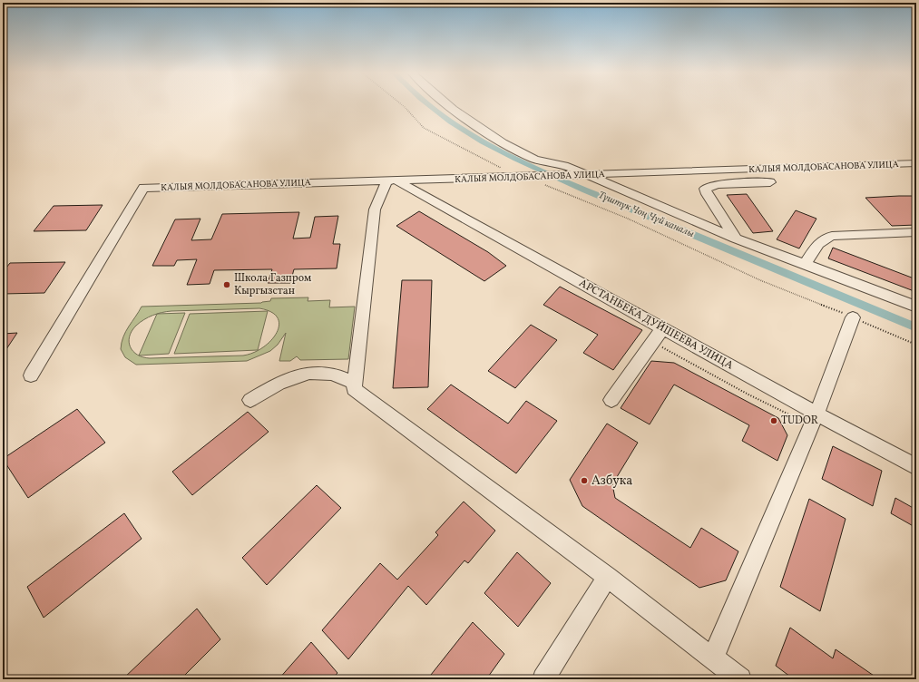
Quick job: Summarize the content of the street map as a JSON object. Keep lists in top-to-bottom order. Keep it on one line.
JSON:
{"streets":{"street":["КАЛЫЯ МОЛДОБАСАНОВА УЛИЦА","АРСТАНБЕКА ДУЙШЕЕВА УЛИЦА"]},"crossings":[["КАЛЫЯ МОЛДОБАСАНОВА УЛИЦА","АРСТАНБЕКА ДУЙШЕЕВА УЛИЦА"]],"water":["Түштүк Чоң Чүй каналы"],"places":["Школа Газпром Кыргызстан","TUDOR","Азбука"]}
